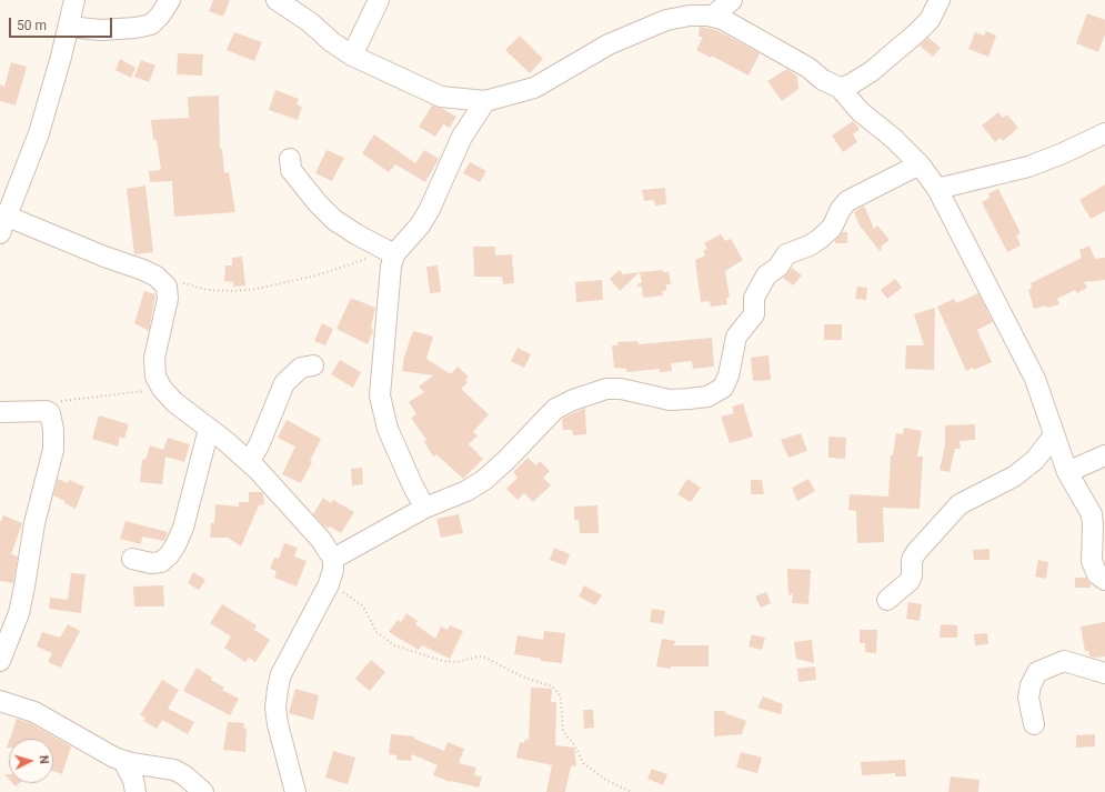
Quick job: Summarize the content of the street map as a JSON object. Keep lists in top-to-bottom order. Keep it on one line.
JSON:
{"scale_bar":"50 m","north":"right"}
